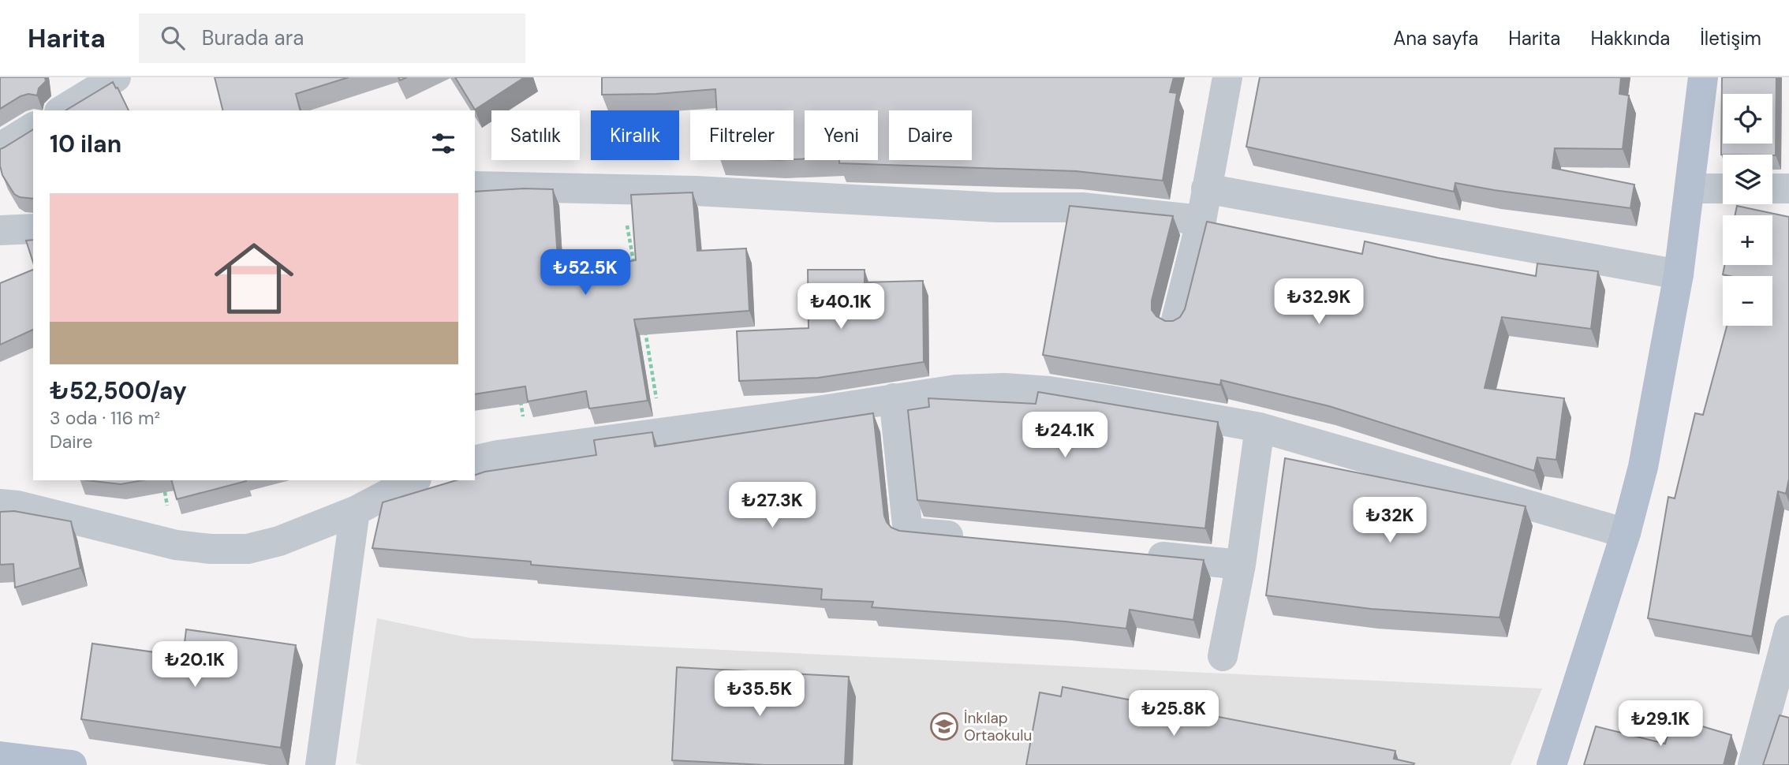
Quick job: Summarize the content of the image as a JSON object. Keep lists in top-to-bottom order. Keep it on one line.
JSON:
{"places":{"school or university":["İnkılap Ortaokulu"]},"page":{"header":"Harita","search":"Burada ara","nav":["Ana sayfa","Harita","Hakkında","İletişim"],"map_buttons":["+","−"],"chip":["Satılık","Kiralık","Filtreler","Yeni","Daire"],"heading":"10 ilan","list":[{"name":"₺52,500/ay","note":"3 oda · 116 m² · Daire"}],"price":["₺52.5K","₺32.9K","₺40.1K","₺24.1K","₺27.3K","₺32K","₺20.1K","₺35.5K","₺25.8K","₺29.1K"]}}
